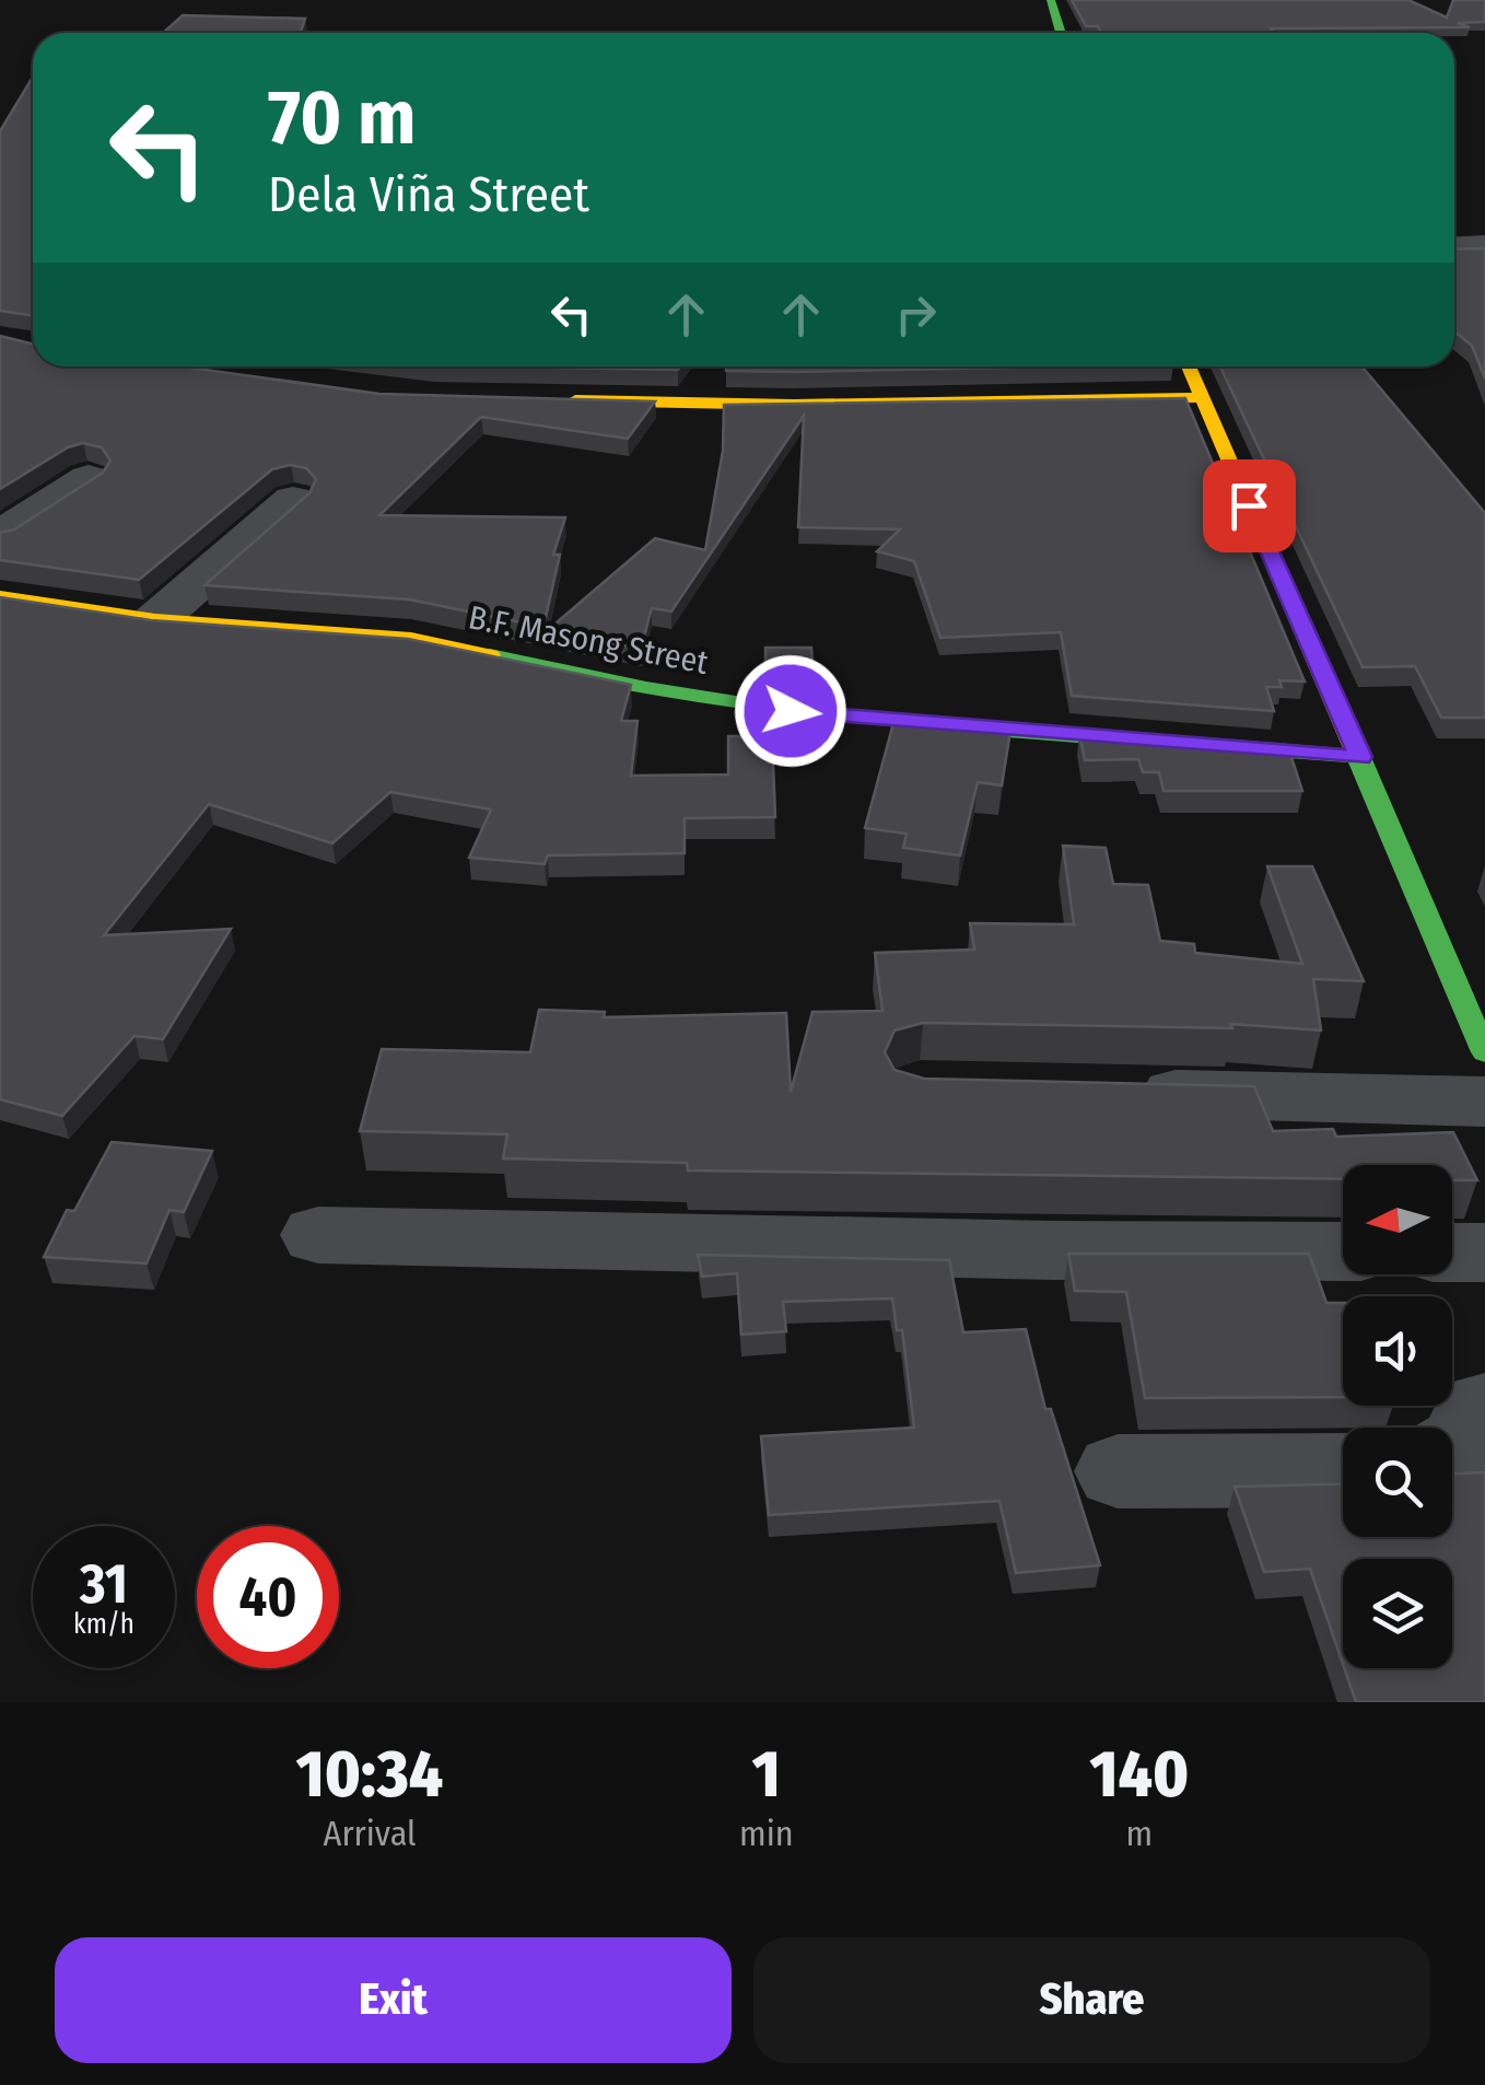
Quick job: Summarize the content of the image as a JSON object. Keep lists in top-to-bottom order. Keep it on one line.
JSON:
{"streets":{"street":["B.F. Masong Street"]},"north":"left","page":{"turn":["70 m","Dela Viña Street"],"speed":"31 km/h","limit":"40","eta":["10:34","Arrival","1","min","140","m"],"buttons":["Exit","Share"]}}
